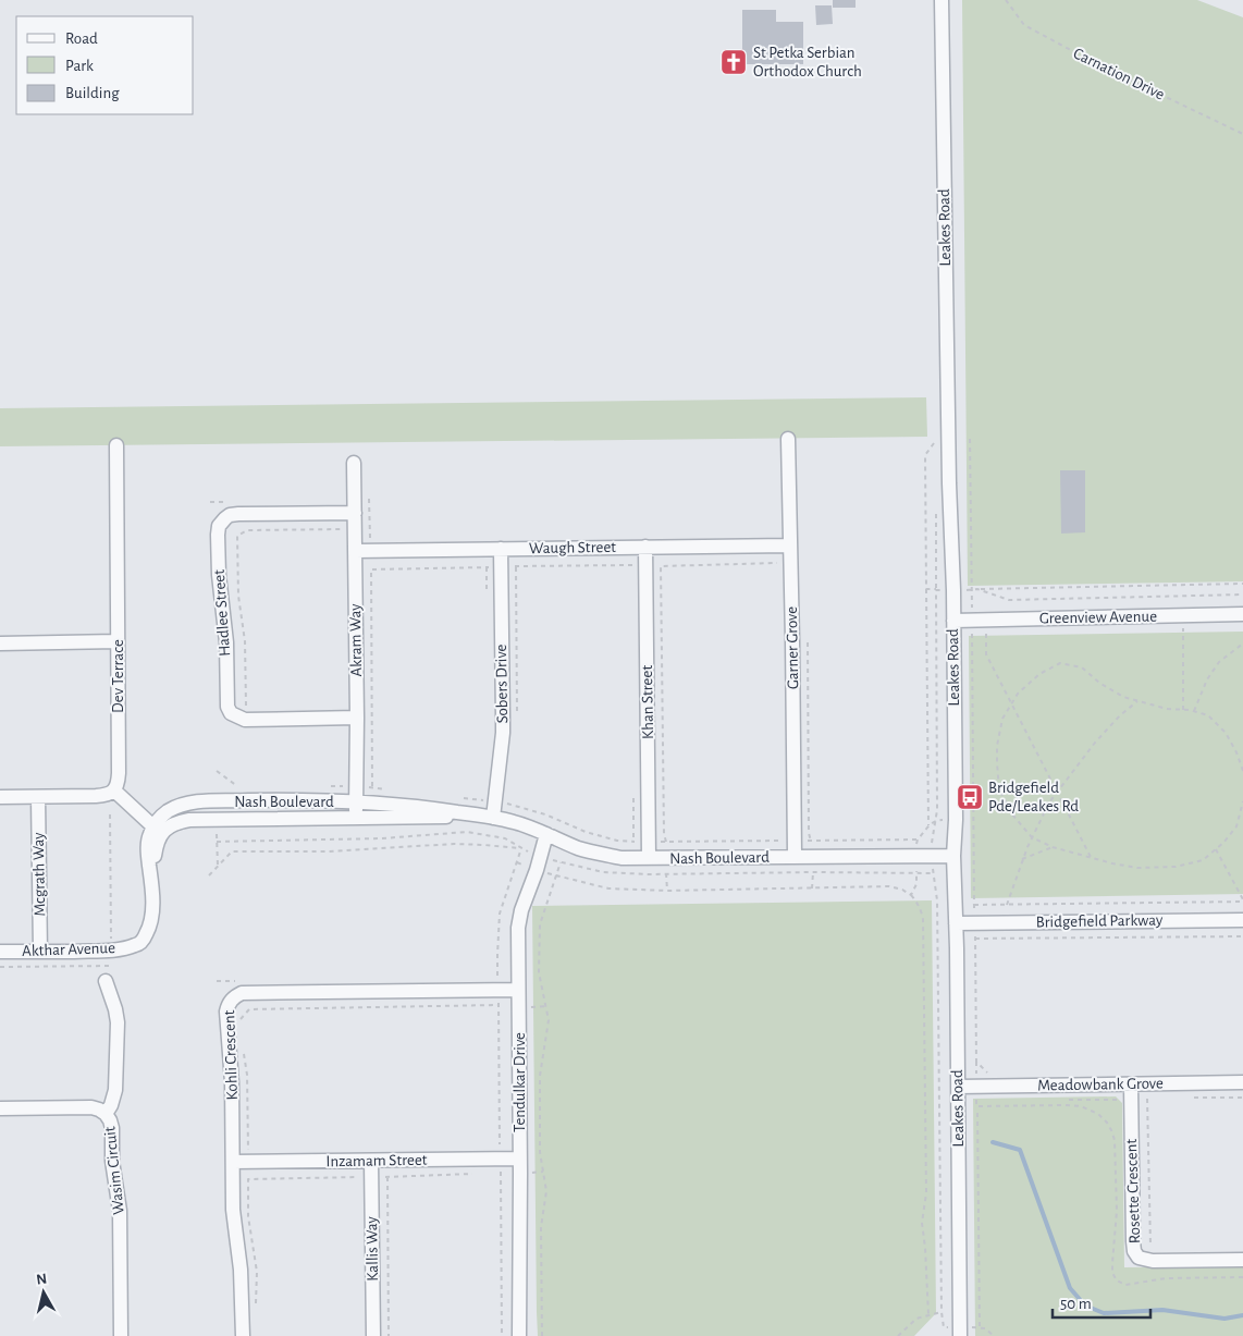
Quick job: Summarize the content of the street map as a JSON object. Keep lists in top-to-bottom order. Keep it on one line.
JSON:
{"streets":{"street":["Leakes Road","Waugh Street","Hadlee Street","Greenview Avenue","Akram Way","Garner Grove","Dev Terrace","Sobers Drive","Khan Street","Nash Boulevard","Mcgrath Way","Bridgefield Parkway","Akthar Avenue","Kohli Crescent","Tendulkar Drive","Meadowbank Grove","Inzamam Street","Wasim Circuit","Rosette Crescent","Kallis Way"],"path":["Carnation Drive"]},"crossings":[["Leakes Road","Greenview Avenue"],["Leakes Road","Nash Boulevard"],["Leakes Road","Bridgefield Parkway"],["Leakes Road","Meadowbank Grove"],["Waugh Street","Akram Way"],["Waugh Street","Garner Grove"],["Waugh Street","Sobers Drive"],["Waugh Street","Khan Street"],["Hadlee Street","Akram Way"],["Akram Way","Nash Boulevard"],["Garner Grove","Nash Boulevard"],["Sobers Drive","Nash Boulevard"],["Khan Street","Nash Boulevard"],["Nash Boulevard","Akthar Avenue"],["Nash Boulevard","Tendulkar Drive"],["Mcgrath Way","Akthar Avenue"],["Kohli Crescent","Tendulkar Drive"],["Kohli Crescent","Inzamam Street"],["Tendulkar Drive","Inzamam Street"],["Meadowbank Grove","Rosette Crescent"],["Inzamam Street","Kallis Way"]],"places":{"church":["St Petka Serbian Orthodox Church"],"bus stop":["Bridgefield Pde/Leakes Rd"]},"legend":["Road","Park","Building"],"scale_bar":"50 m","north":"top"}
